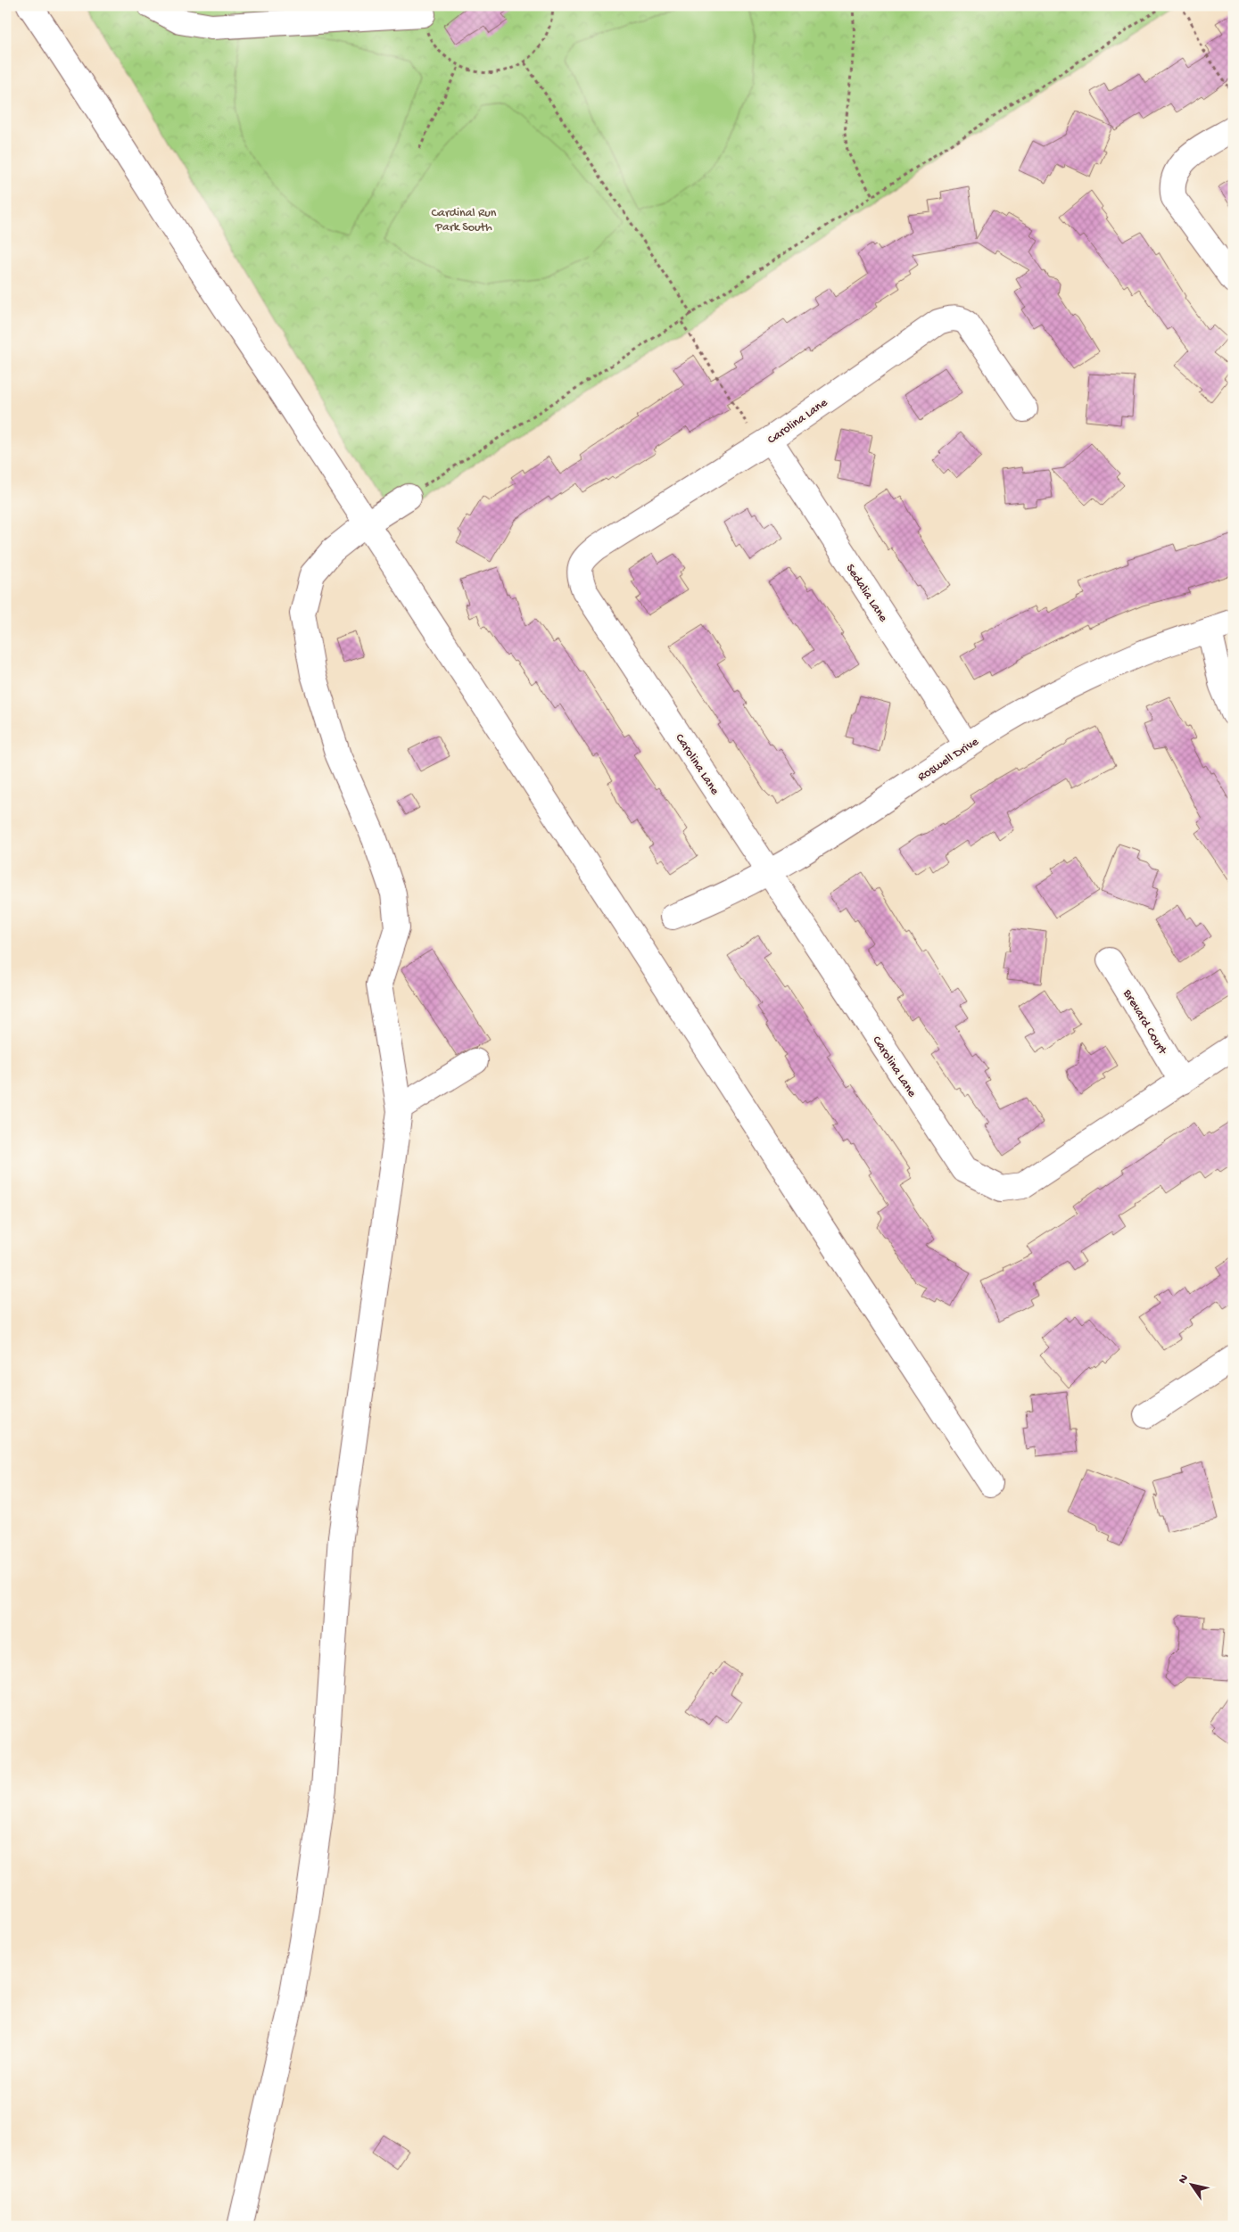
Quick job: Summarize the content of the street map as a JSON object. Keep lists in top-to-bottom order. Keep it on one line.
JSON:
{"streets":{"street":["Carolina Lane","Sedalia Lane","Roswell Drive","Brevard Court"]},"crossings":[["Carolina Lane","Sedalia Lane"],["Carolina Lane","Roswell Drive"],["Carolina Lane","Brevard Court"],["Sedalia Lane","Roswell Drive"]],"parks":["Cardinal Run Park South"],"north":"top left"}
